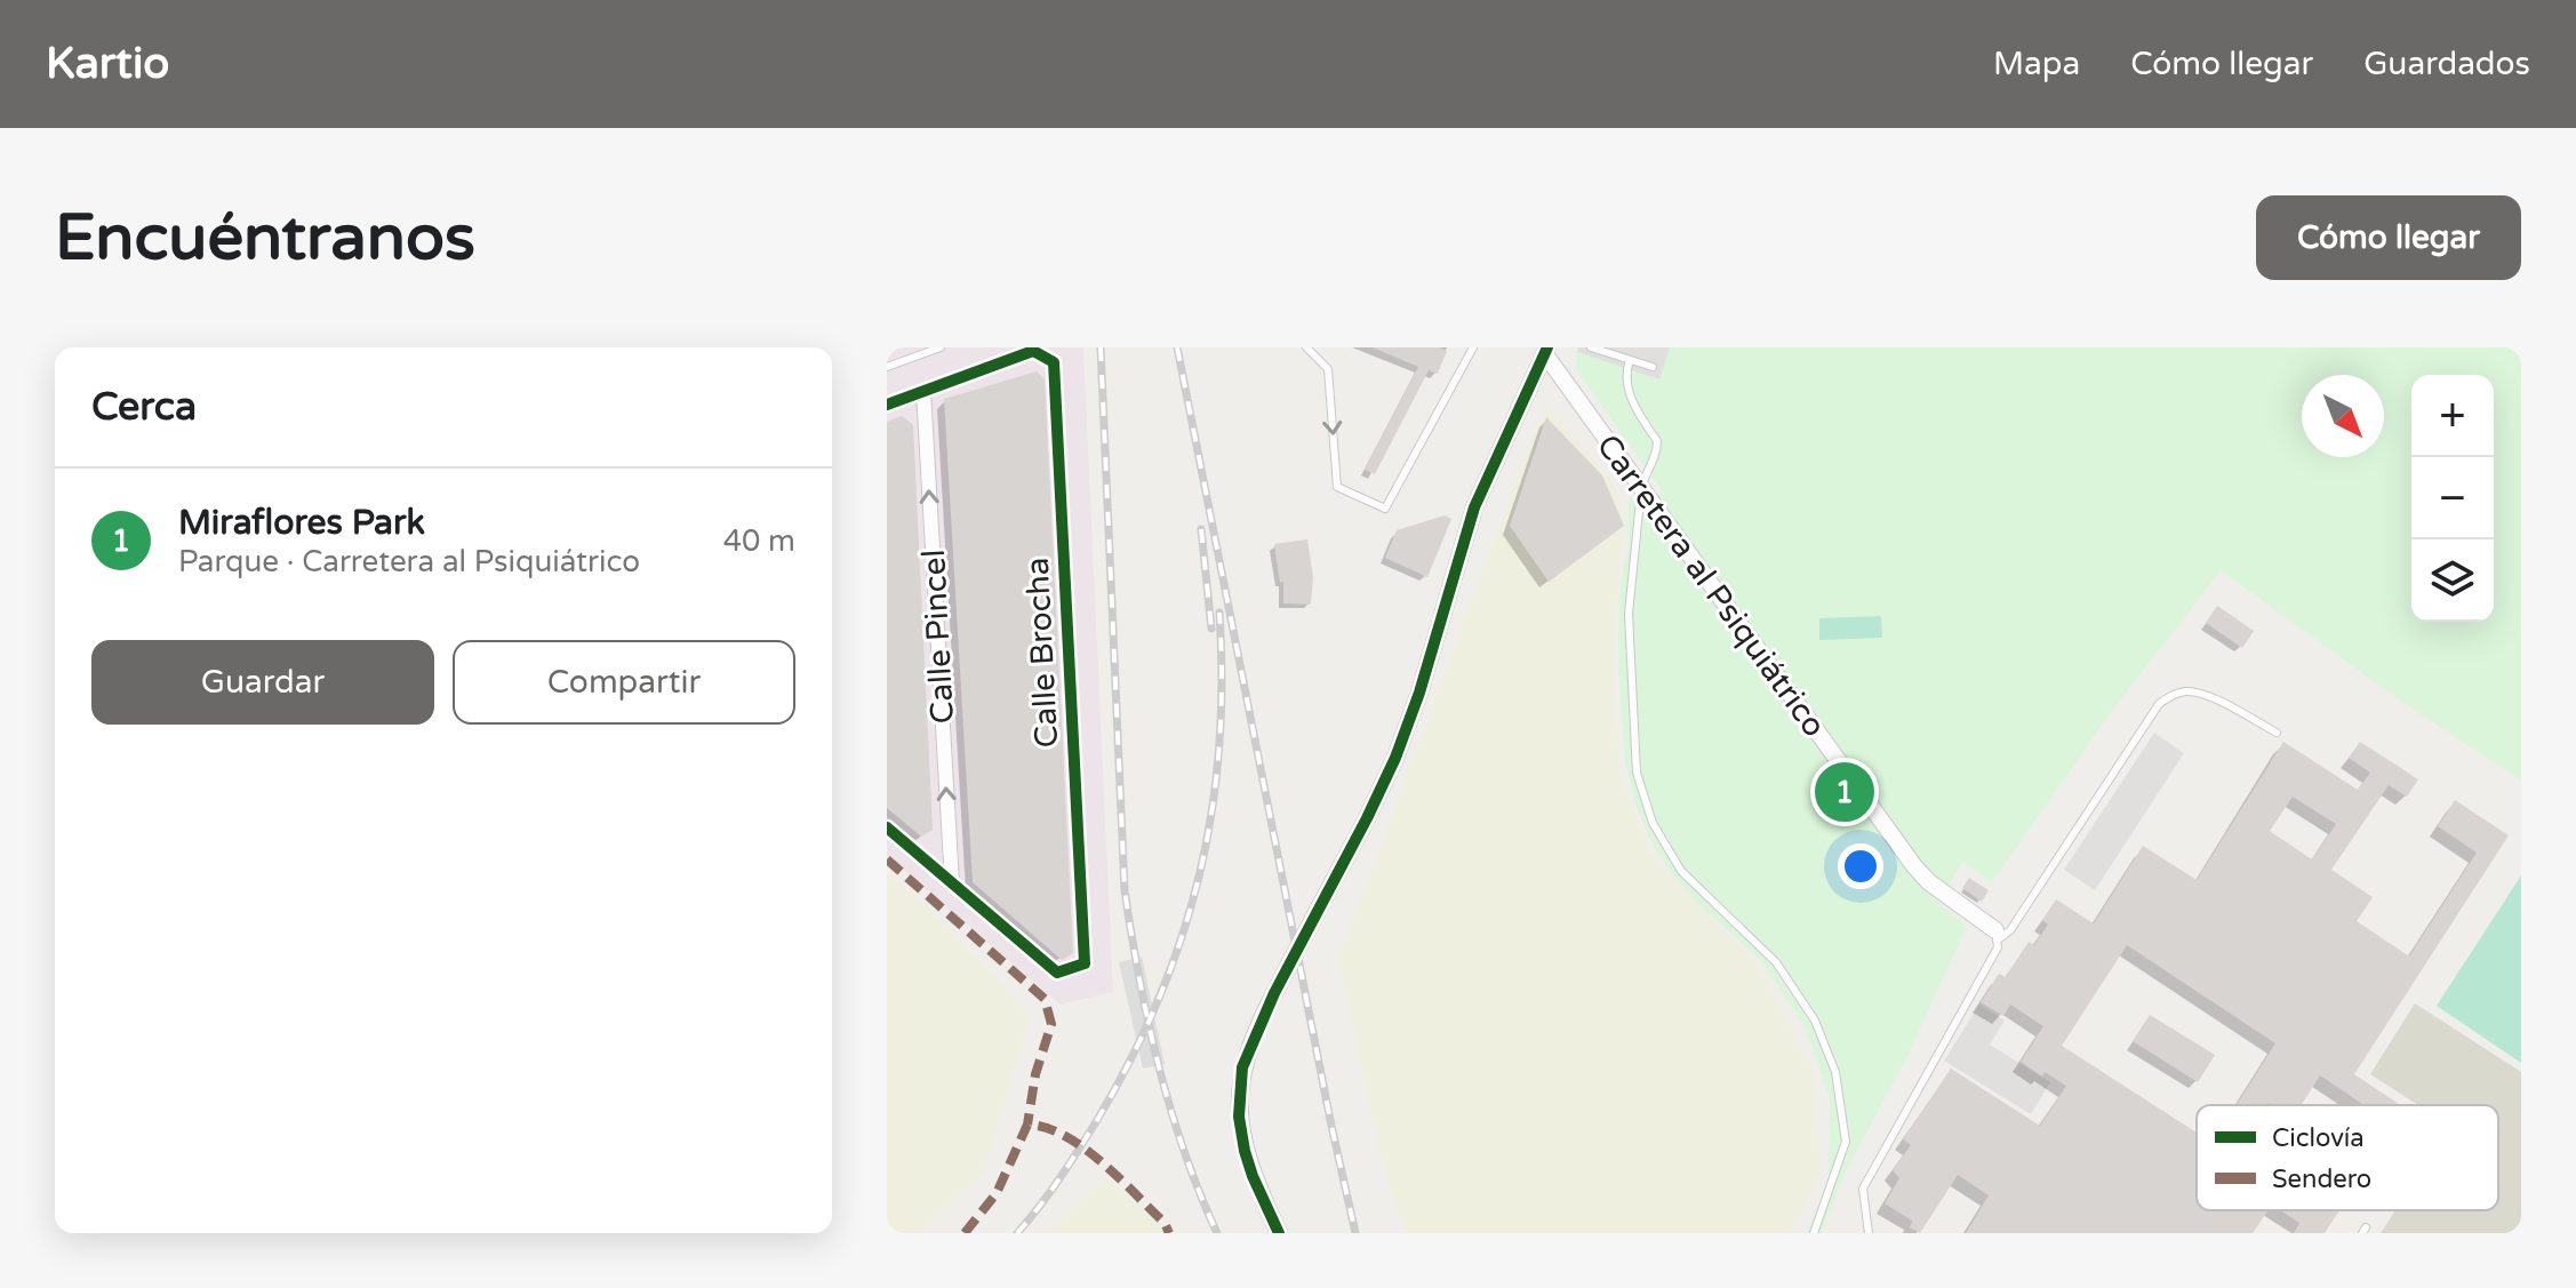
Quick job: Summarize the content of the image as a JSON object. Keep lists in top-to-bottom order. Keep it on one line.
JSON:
{"streets":{"street":["Carretera al Psiquiátrico","Calle Pincel","Calle Brocha"]},"crossings":[["Calle Pincel","Calle Brocha"]],"one_way":["Calle Pincel"],"legend":["Ciclovía","Sendero"],"north":"bottom right","page":{"header":"Kartio","nav":["Mapa","Cómo llegar","Guardados"],"buttons":["Cómo llegar",["Guardar","Compartir"]],"title":"Encuéntranos","heading":"Cerca","map_buttons":["+","−"],"list":[{"mark":"1","name":"Miraflores Park","note":"Parque · Carretera al Psiquiátrico","value":"40 m"}],"pins":"1"}}
